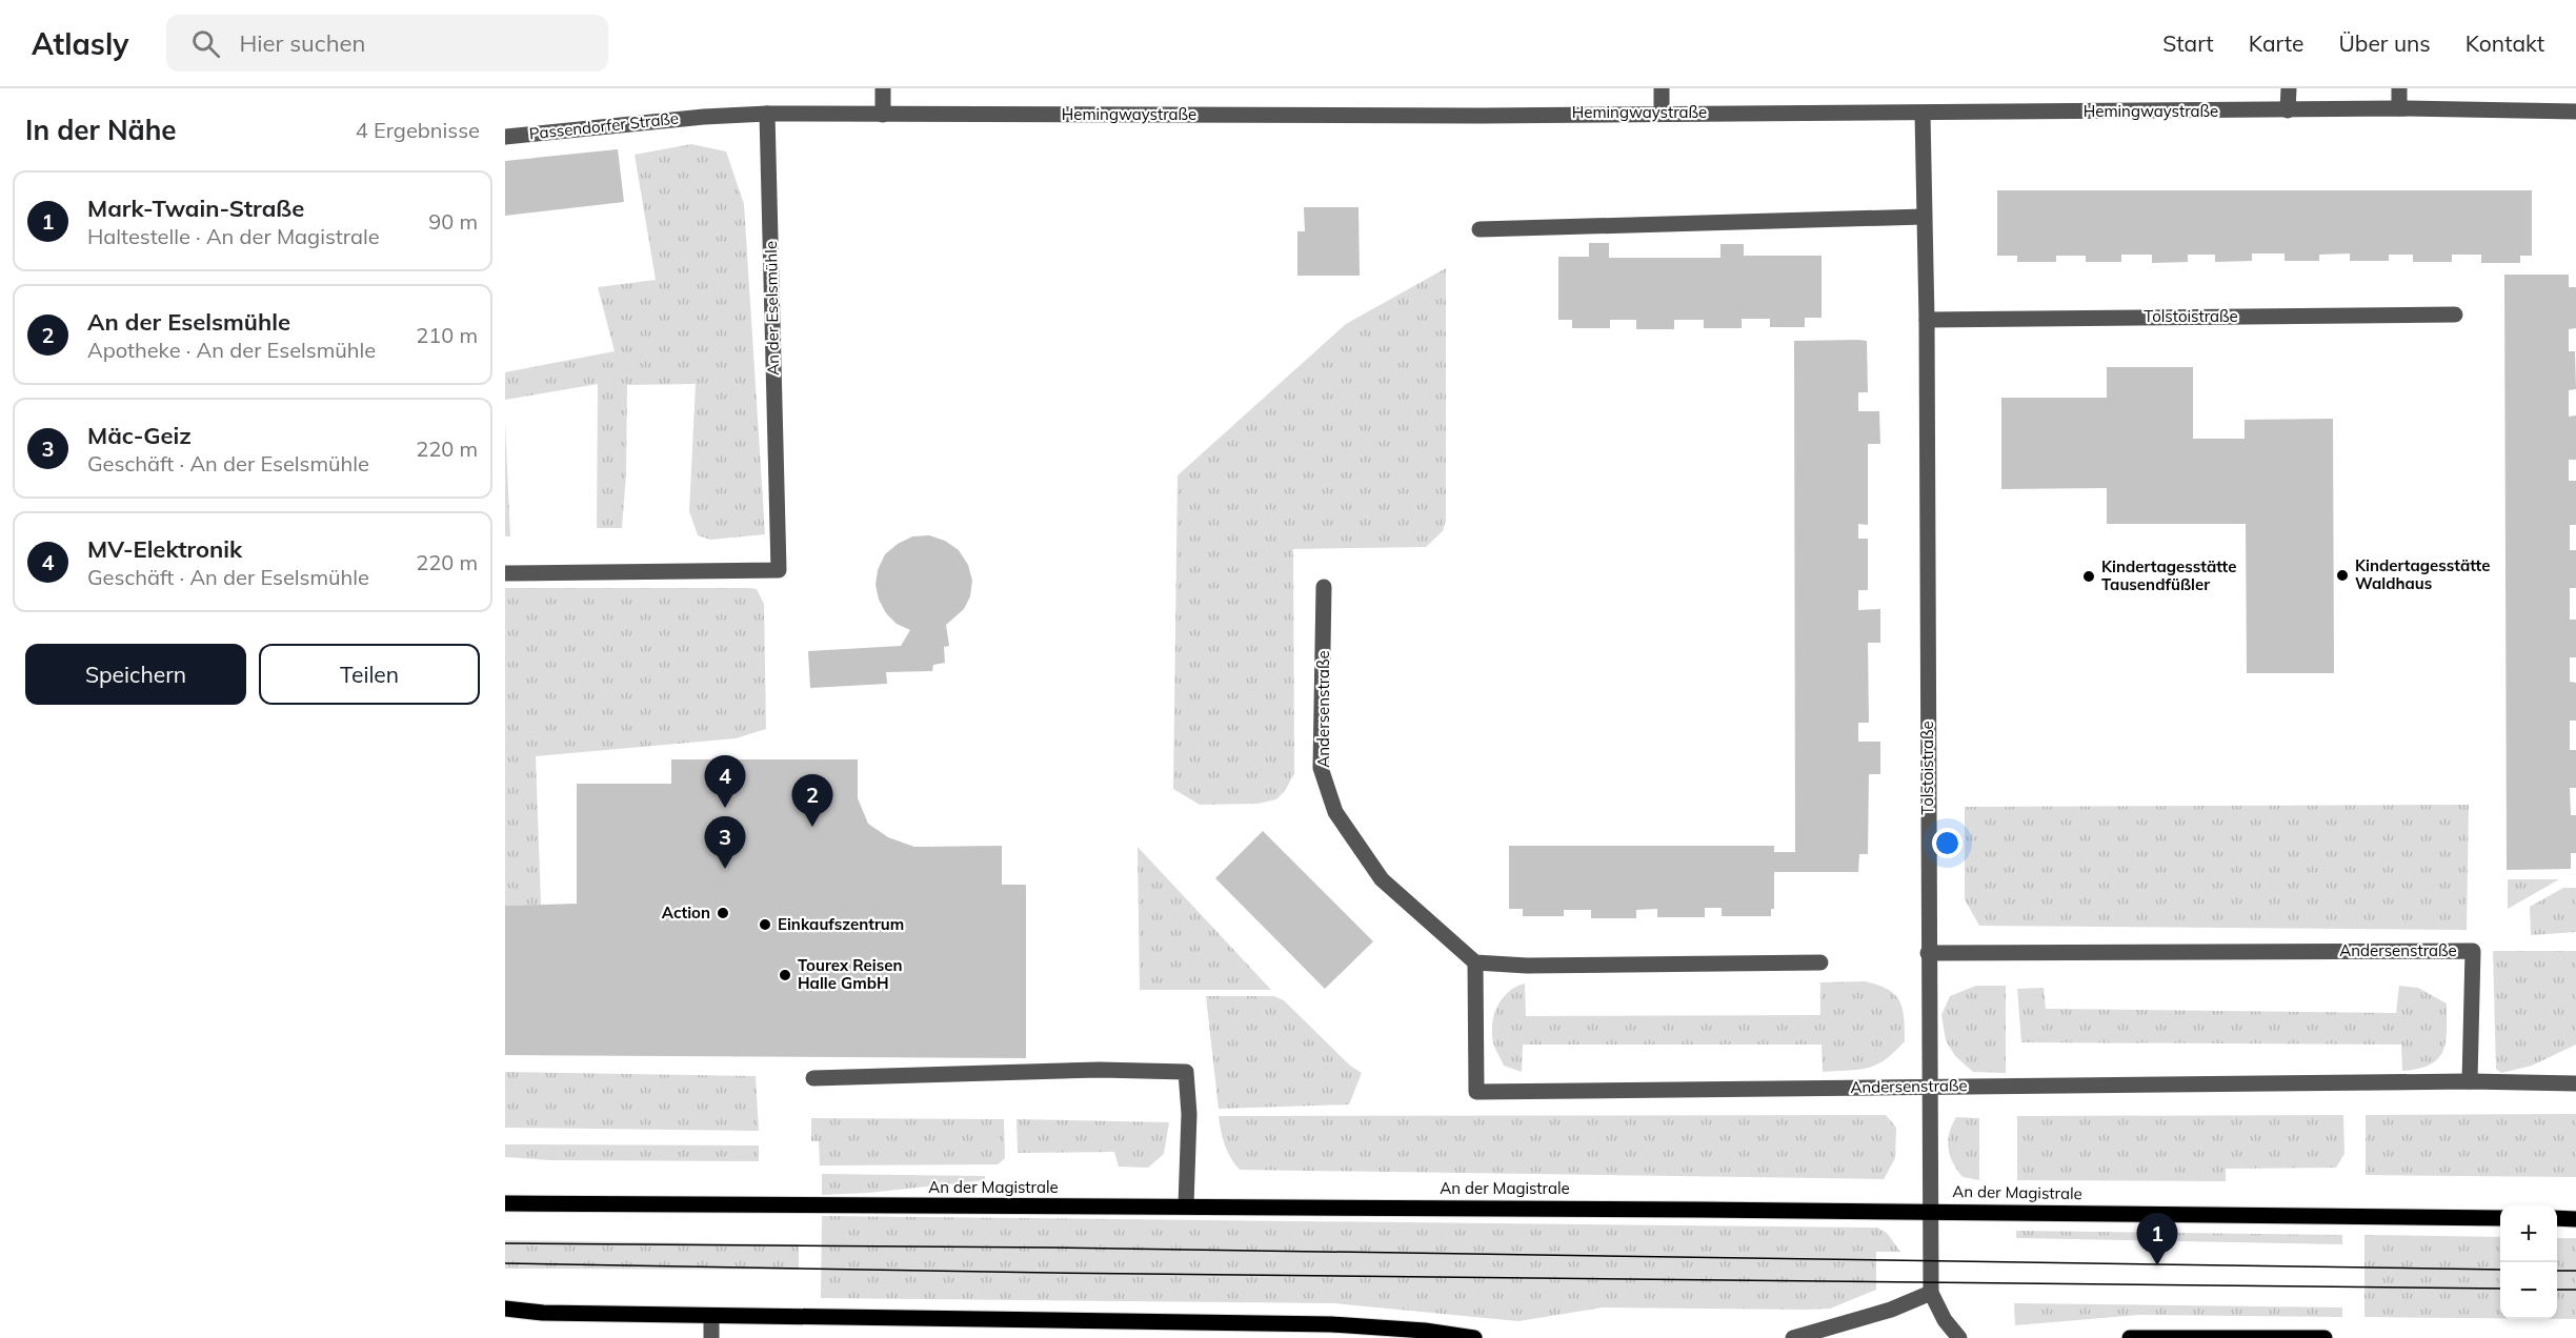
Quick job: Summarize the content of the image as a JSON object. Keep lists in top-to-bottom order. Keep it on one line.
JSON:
{"streets":{"main road":["An der Magistrale"],"street":["Hemingwaystraße","Passendorfer Straße","An der Eselsmühle","Tolstoistraße","Andersenstraße"]},"crossings":[["Hemingwaystraße","Passendorfer Straße"],["Hemingwaystraße","An der Eselsmühle"],["Hemingwaystraße","Tolstoistraße"],["Tolstoistraße","Andersenstraße"],["Tolstoistraße","An der Magistrale"]],"places":["Kindertagesstätte Waldhaus","Kindertagesstätte Tausendfüßler","Action","Einkaufszentrum","Tourex Reisen Halle GmbH"],"page":{"header":"Atlasly","search":"Hier suchen","nav":["Start","Karte","Über uns","Kontakt"],"heading":["In der Nähe","4 Ergebnisse"],"list":[{"mark":"1","name":"Mark-Twain-Straße","note":"Haltestelle · An der Magistrale","value":"90 m"},{"mark":"2","name":"An der Eselsmühle","note":"Apotheke · An der Eselsmühle","value":"210 m"},{"mark":"3","name":"Mäc-Geiz","note":"Geschäft · An der Eselsmühle","value":"220 m"},{"mark":"4","name":"MV-Elektronik","note":"Geschäft · An der Eselsmühle","value":"220 m"}],"buttons":["Speichern","Teilen"],"pins":["4","2","3","1"],"map_buttons":["+","−"]}}
